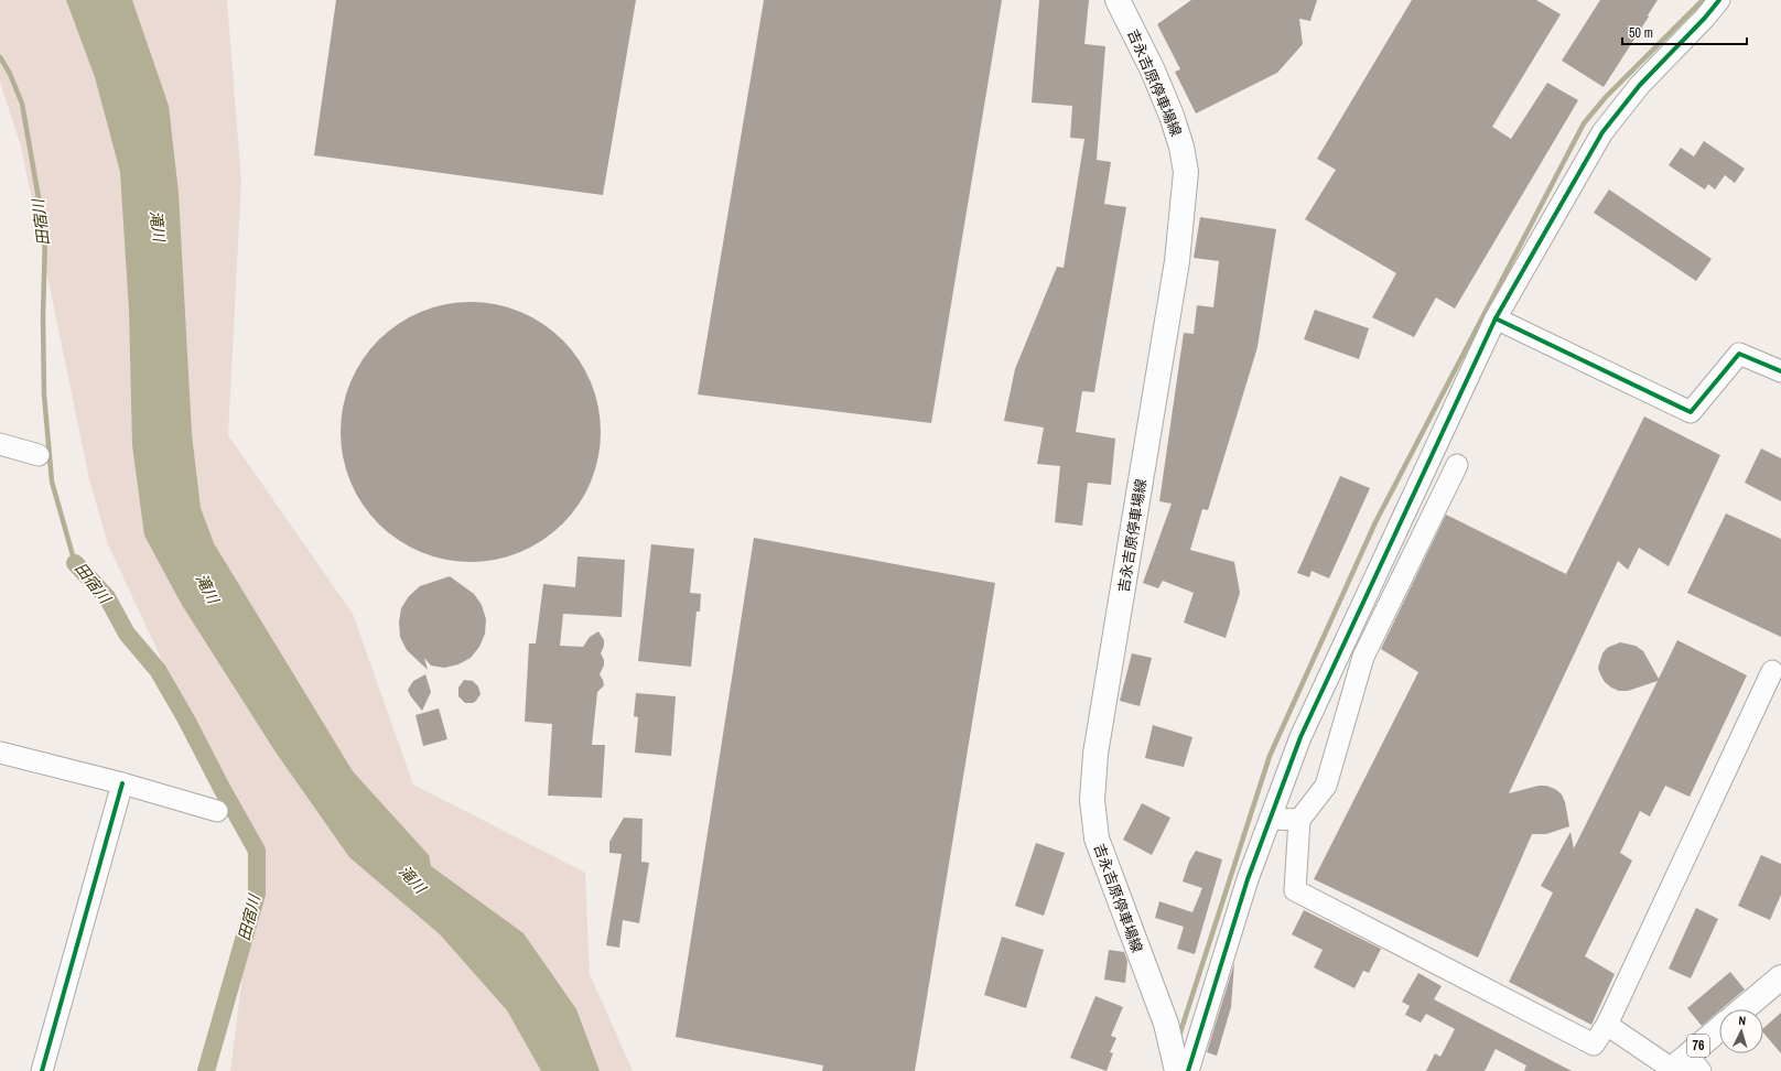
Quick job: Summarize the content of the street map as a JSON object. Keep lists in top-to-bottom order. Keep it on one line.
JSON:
{"streets":{"main road":["吉永吉原停車場線","76"]},"water":["田宿川","滝川"],"scale_bar":"50 m","north":"top"}
